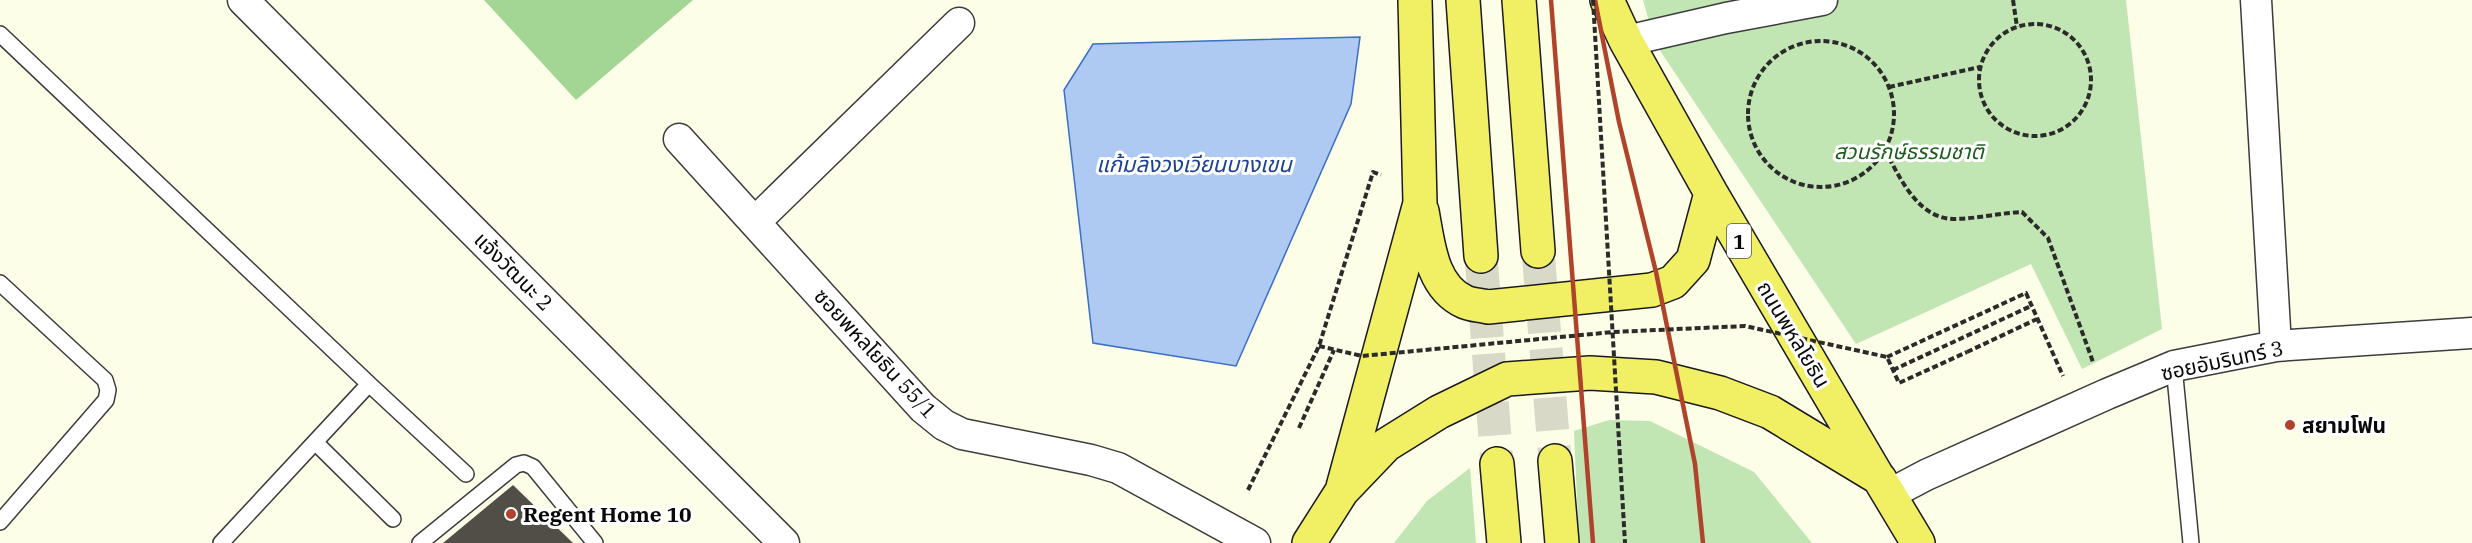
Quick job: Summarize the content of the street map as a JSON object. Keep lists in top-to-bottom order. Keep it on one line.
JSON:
{"streets":{"main road":["1","ถนนพหลโยธิน"],"street":["แจ้งวัฒนะ 2","ซอยพหลโยธิน 55/1","ซอยอัมรินทร์ 3"]},"crossings":[["ถนนพหลโยธิน","ซอยอัมรินทร์ 3"]],"water":["แก้มลิงวงเวียนบางเขน"],"parks":["สวนรักษ์ธรรมชาติ"],"places":["สยามโฟน","Regent Home 10"]}
